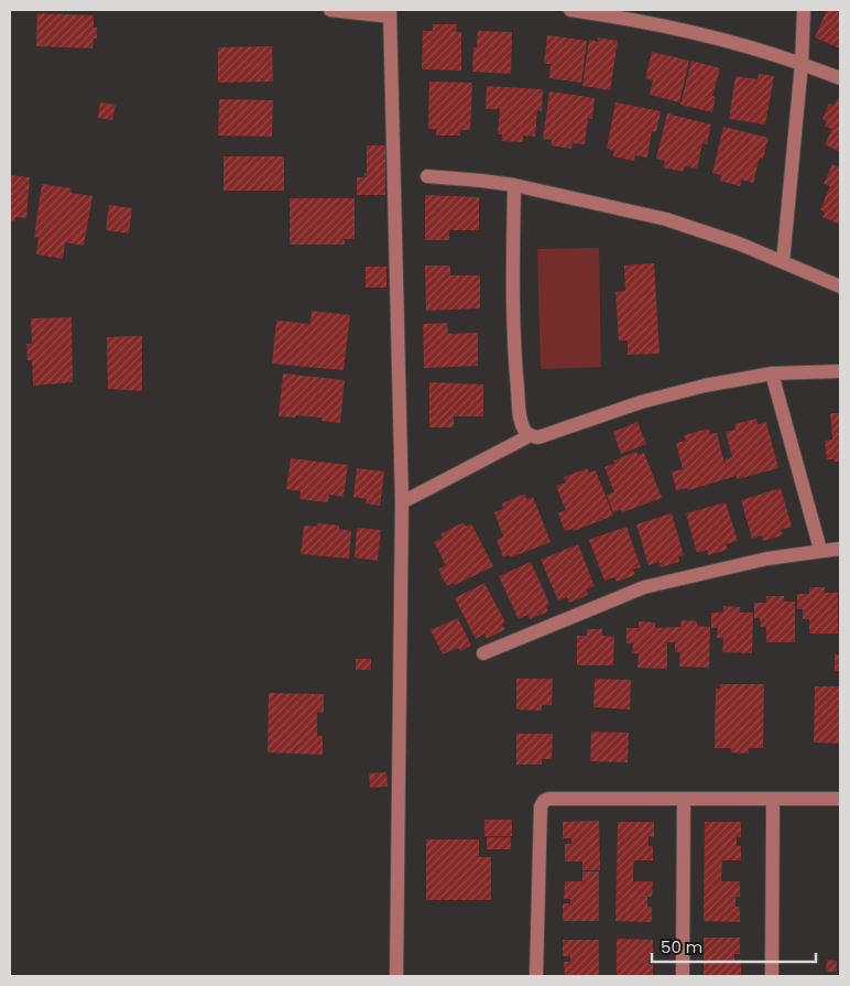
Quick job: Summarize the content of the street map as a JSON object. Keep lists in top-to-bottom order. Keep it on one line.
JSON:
{"scale_bar":"50 m"}
